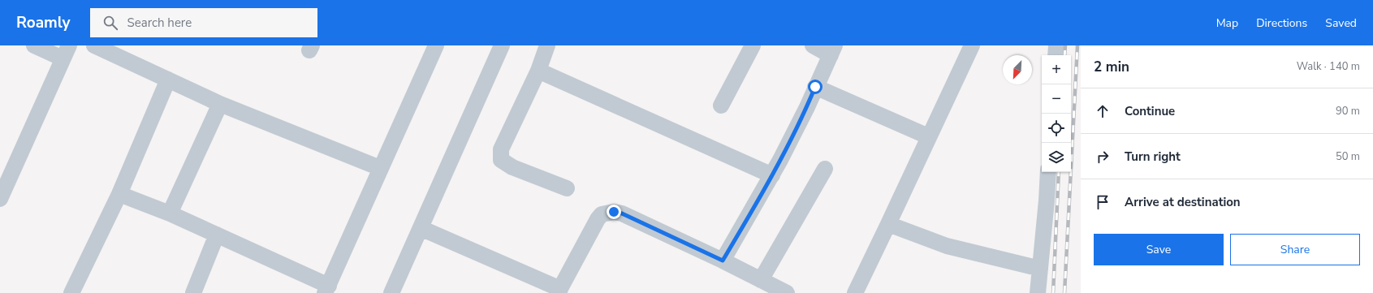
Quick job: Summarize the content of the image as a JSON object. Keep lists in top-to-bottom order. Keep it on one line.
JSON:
{"north":"bottom left","page":{"header":"Roamly","search":"Search here","nav":["Map","Directions","Saved"],"heading":["2 min","Walk · 140 m"],"map_buttons":["+","−"],"list":[["Continue","90 m"],["Turn right","50 m"],"Arrive at destination"],"buttons":["Save","Share"]}}
